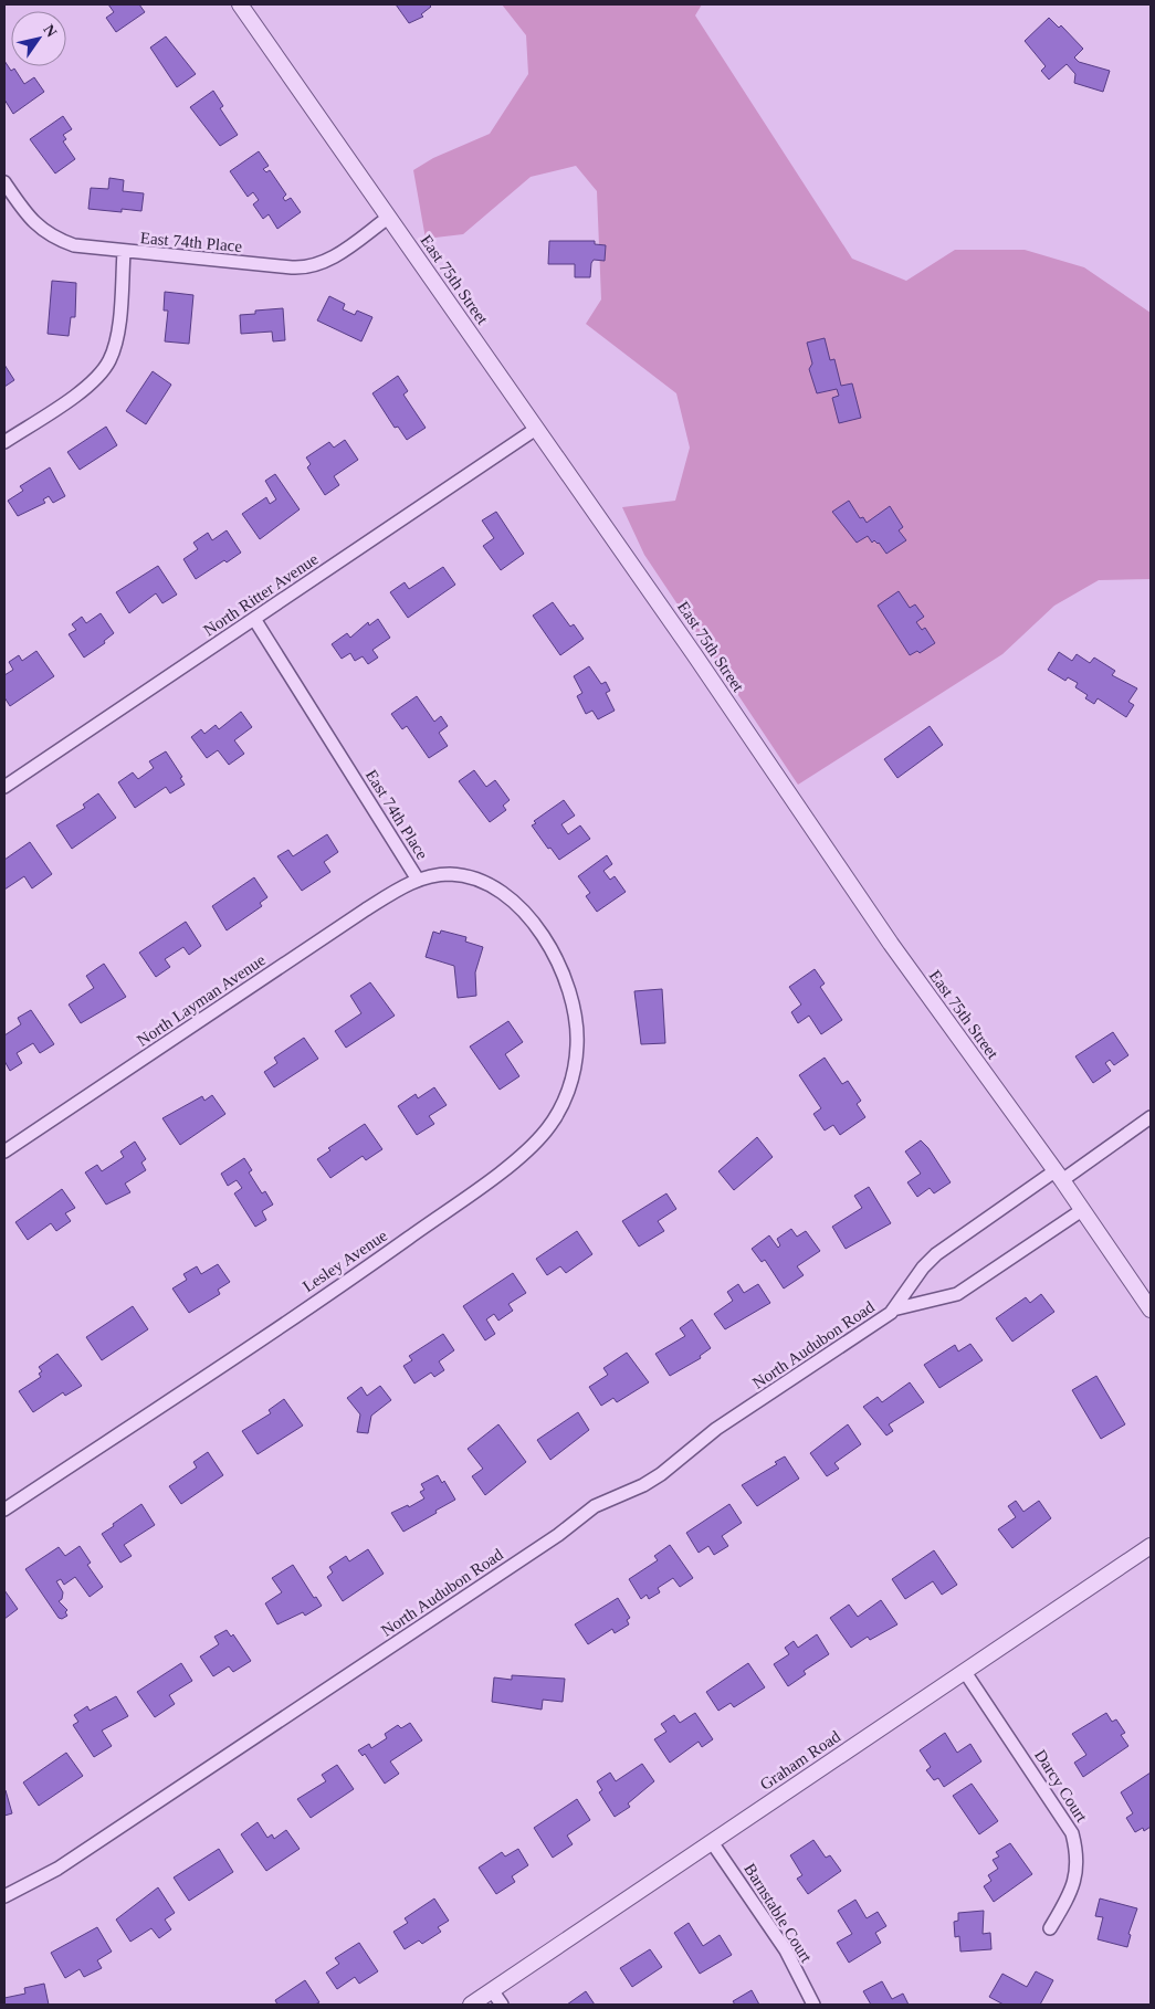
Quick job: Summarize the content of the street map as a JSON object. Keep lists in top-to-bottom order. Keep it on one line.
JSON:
{"streets":{"street":["East 74th Place","East 75th Street","North Ritter Avenue","North Layman Avenue","Lesley Avenue","North Audubon Road","Graham Road","Darcy Court","Barnstable Court"]},"crossings":[["East 74th Place","East 75th Street"],["East 74th Place","North Ritter Avenue"],["East 74th Place","North Layman Avenue"],["East 74th Place","Lesley Avenue"],["East 75th Street","North Ritter Avenue"],["East 75th Street","North Audubon Road"],["Graham Road","Darcy Court"],["Graham Road","Barnstable Court"]],"north":"top right"}
